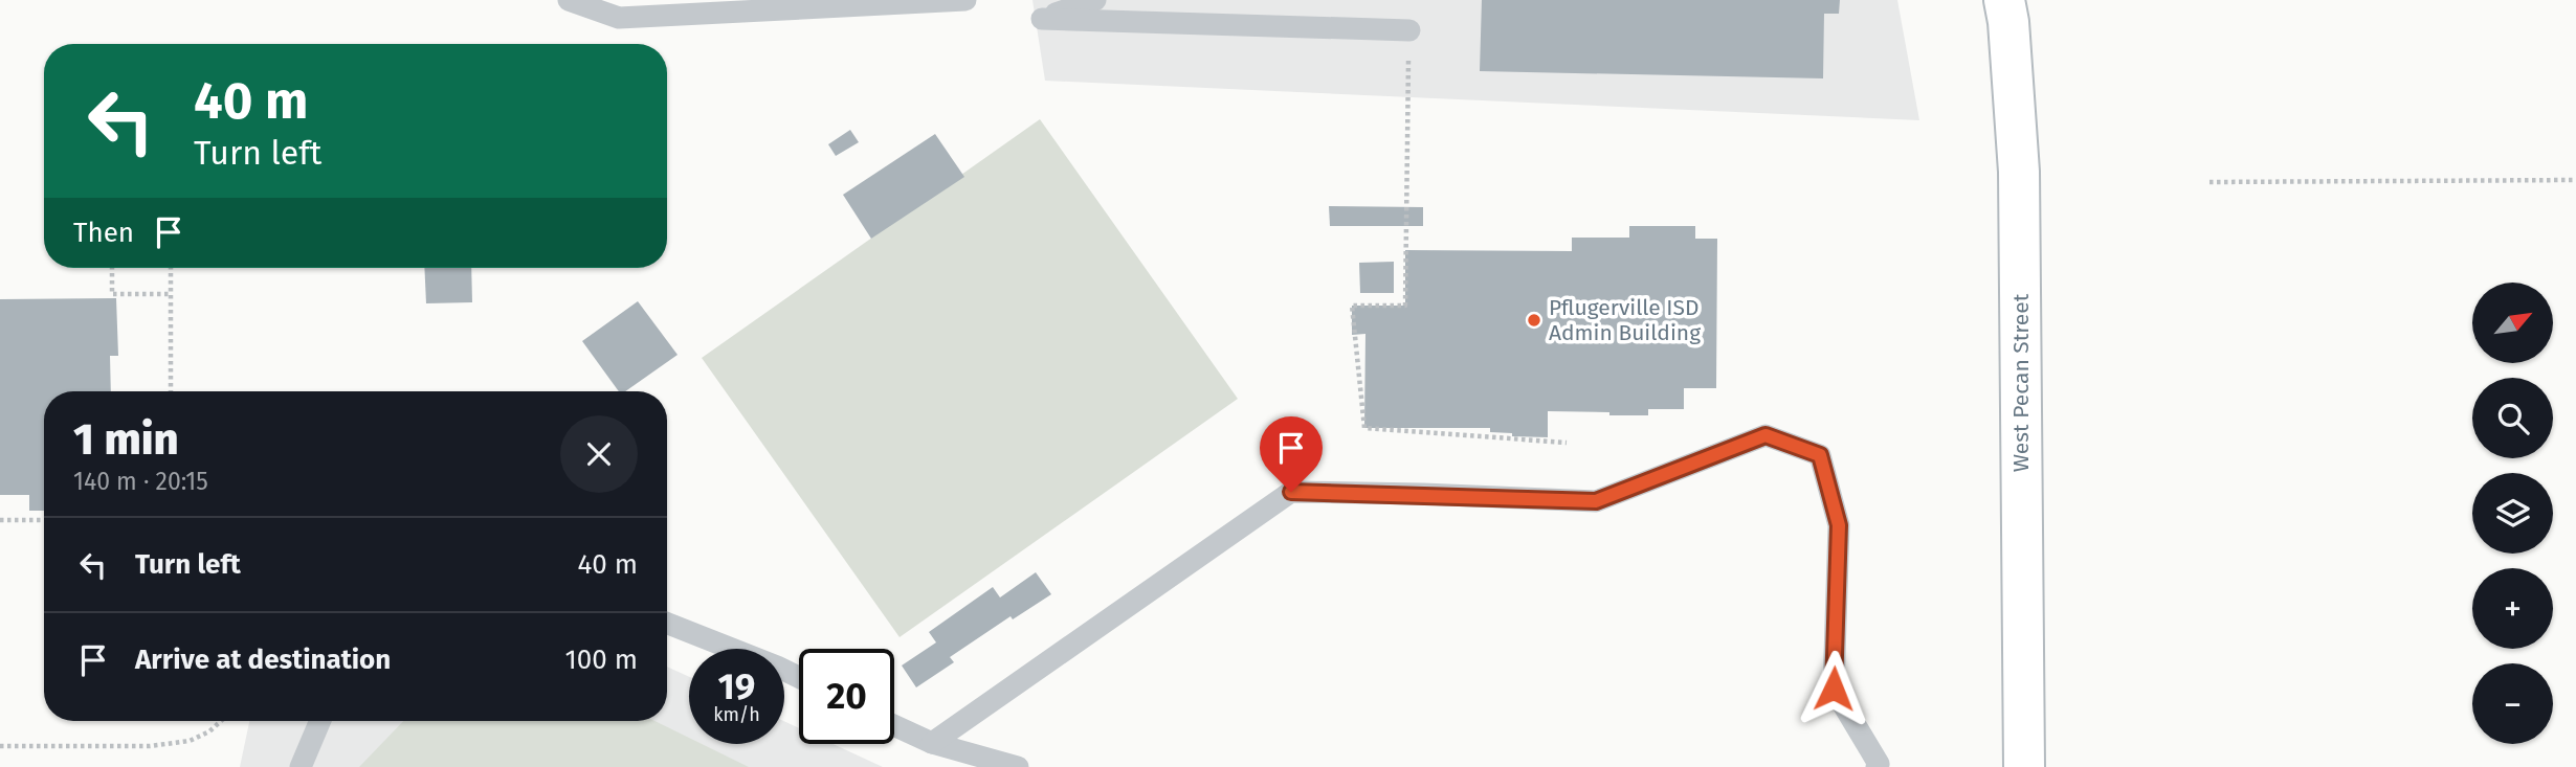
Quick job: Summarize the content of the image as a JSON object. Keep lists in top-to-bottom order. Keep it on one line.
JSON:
{"streets":{"main road":["West Pecan Street"]},"places":["Pflugerville ISD Admin Building"],"north":"top right","page":{"turn":["40 m","Turn left"],"then":"Then","map_buttons":["+","−"],"heading":["1 min","140 m · 20:15"],"list":[{"name":"Turn left","value":"40 m"},{"name":"Arrive at destination","value":"100 m"}],"speed":"19 km/h","limit":"20"}}
